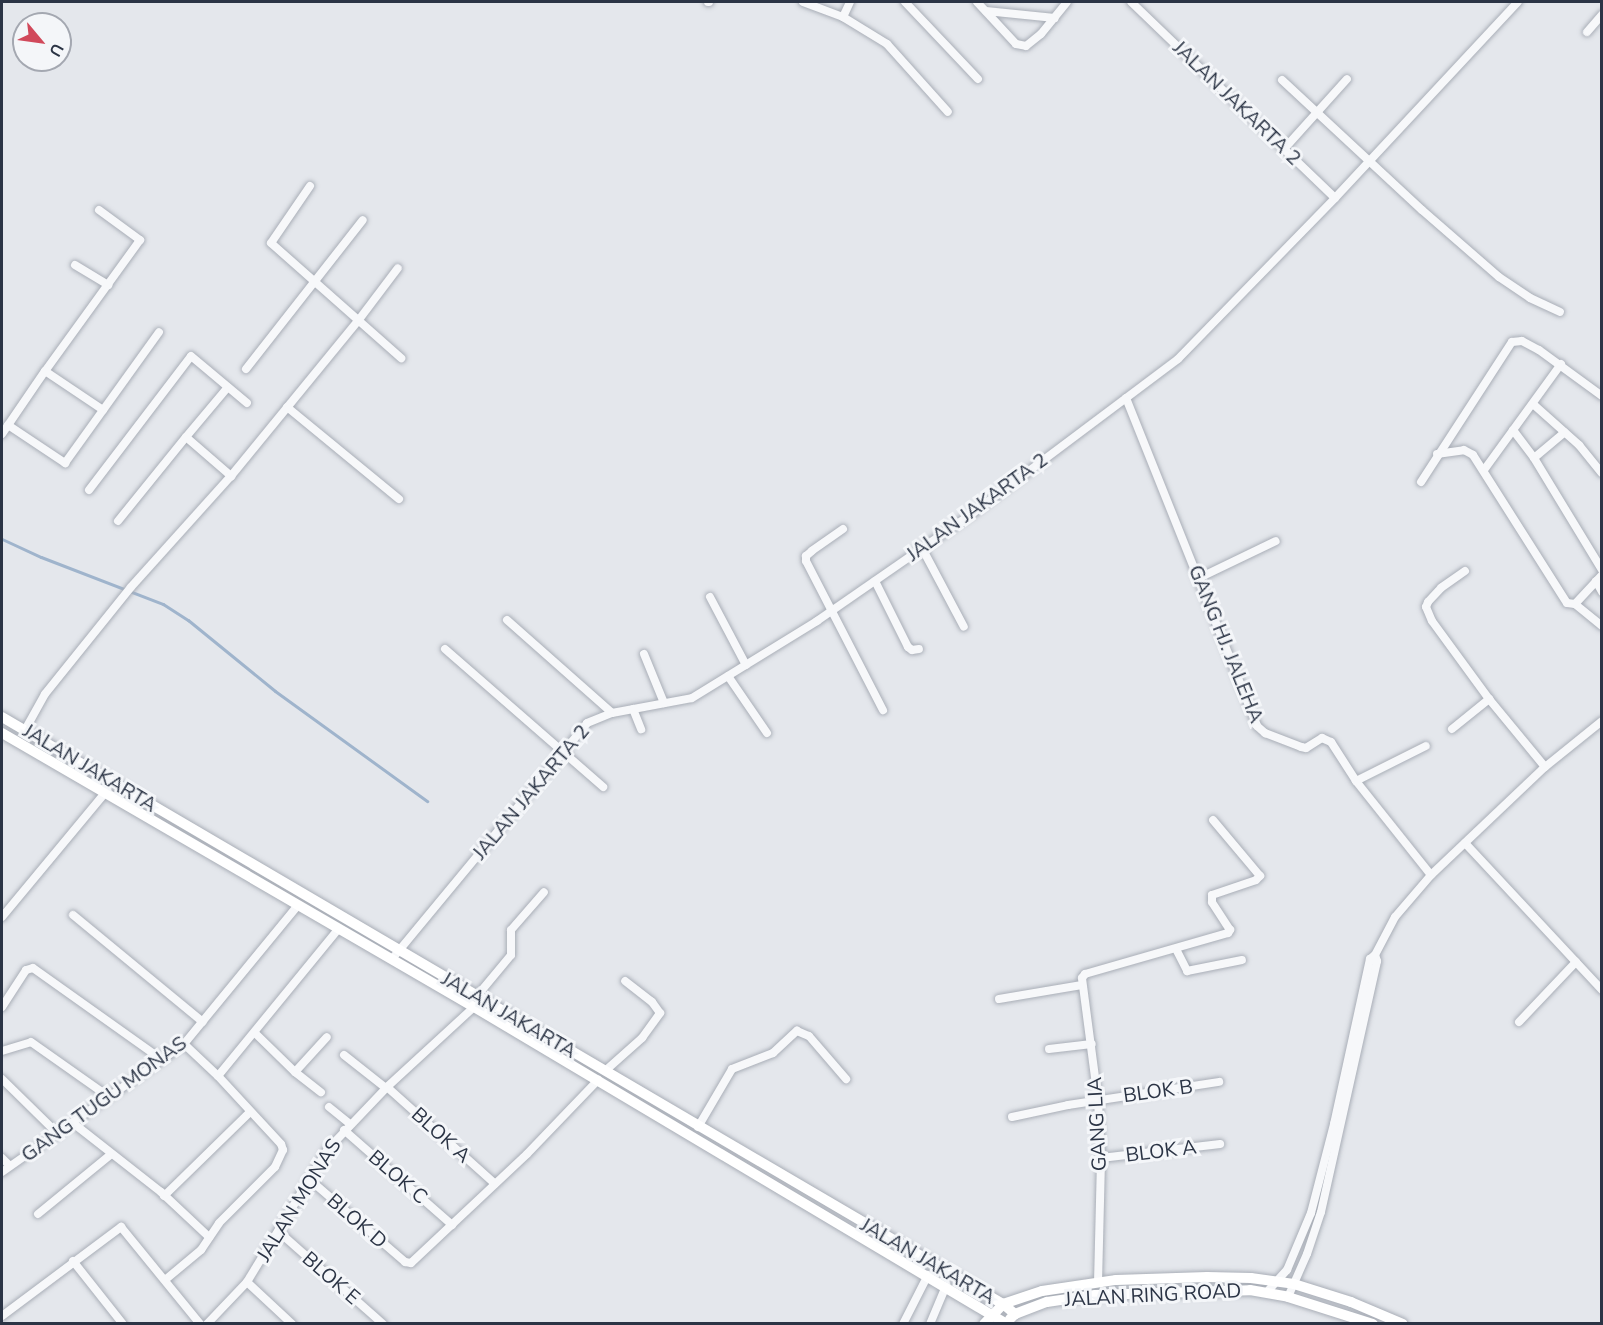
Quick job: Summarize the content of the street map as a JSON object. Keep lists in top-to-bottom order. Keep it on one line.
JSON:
{"streets":{"main road":["JALAN JAKARTA","JALAN RING ROAD"],"street":["JALAN JAKARTA 2","GANG HJ. JALEHA","BLOK B","GANG TUGU MONAS","GANG LIA","BLOK A","BLOK C","JALAN MONAS","BLOK D","BLOK E"]},"crossings":[["JALAN JAKARTA 2","GANG HJ. JALEHA"],["JALAN JAKARTA 2","JALAN JAKARTA"],["JALAN JAKARTA","GANG TUGU MONAS"],["JALAN JAKARTA","JALAN MONAS"],["JALAN JAKARTA","JALAN RING ROAD"],["BLOK B","GANG LIA"],["GANG LIA","BLOK A"],["GANG LIA","JALAN RING ROAD"],["BLOK A","JALAN MONAS"],["BLOK C","JALAN MONAS"],["BLOK C","BLOK D"],["JALAN MONAS","BLOK D"],["JALAN MONAS","BLOK E"]],"north":"bottom right"}
